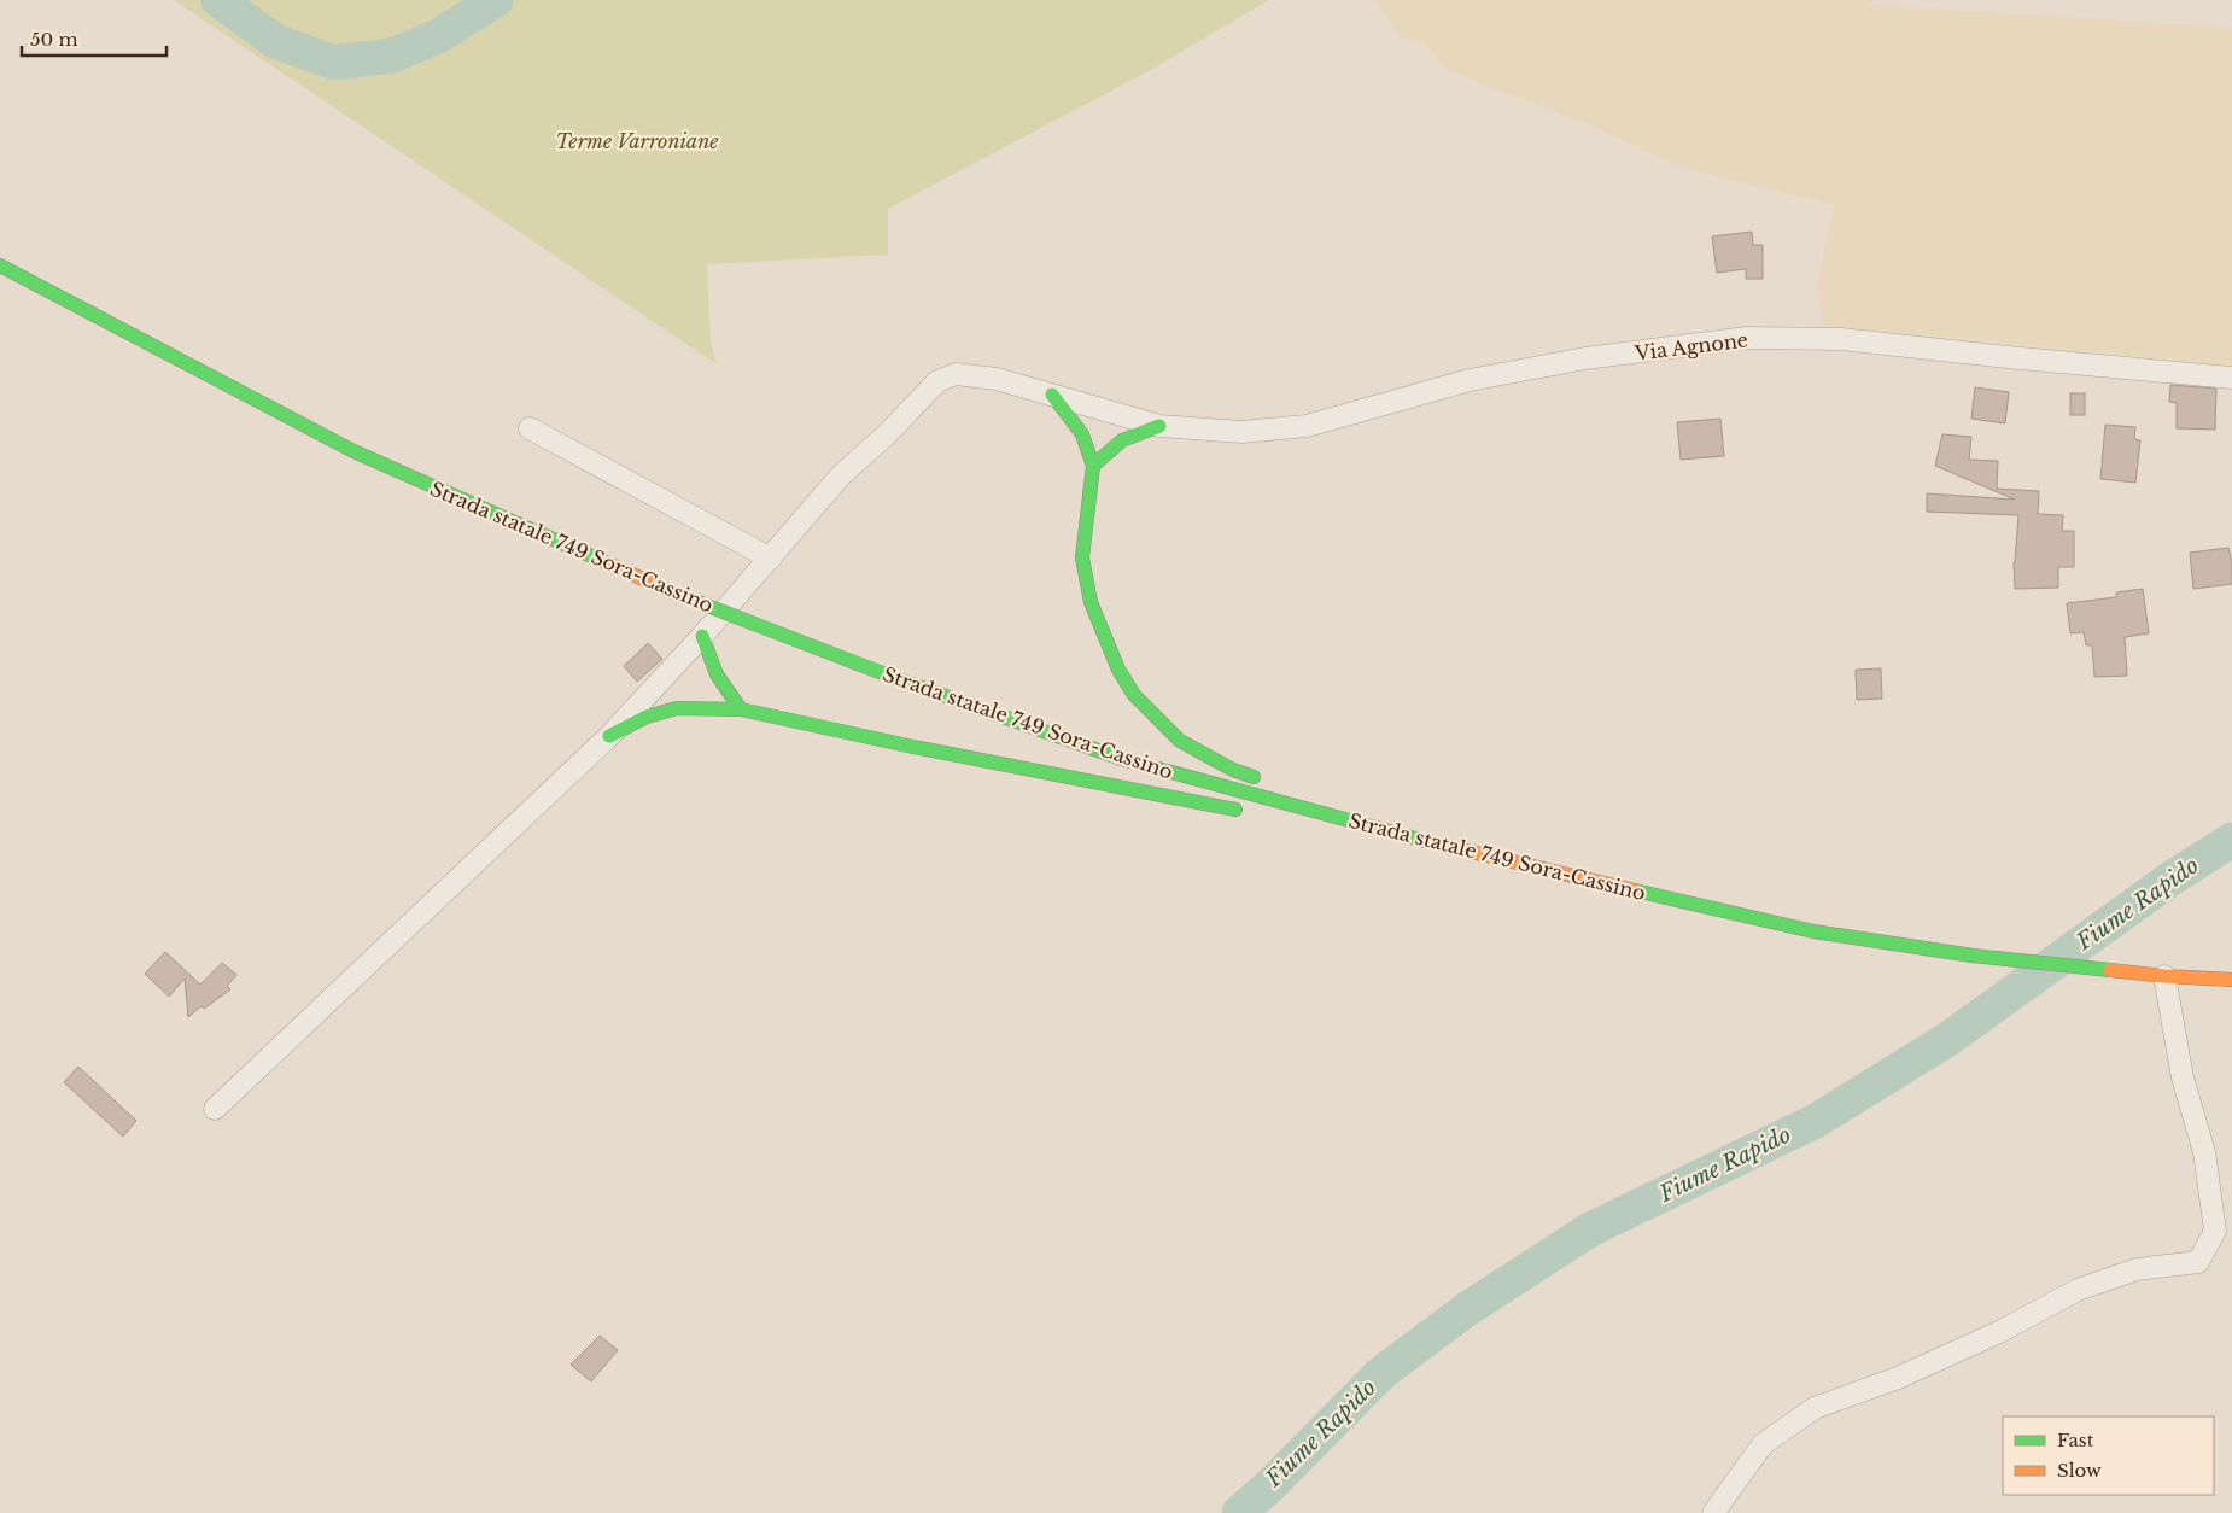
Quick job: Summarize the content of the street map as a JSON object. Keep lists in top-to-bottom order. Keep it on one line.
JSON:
{"streets":{"highway":["Strada statale 749 Sora-Cassino"],"street":["Via Agnone"]},"water":["Fiume Rapido"],"parks":["Terme Varroniane"],"legend":["Fast","Slow"],"scale_bar":"50 m"}
